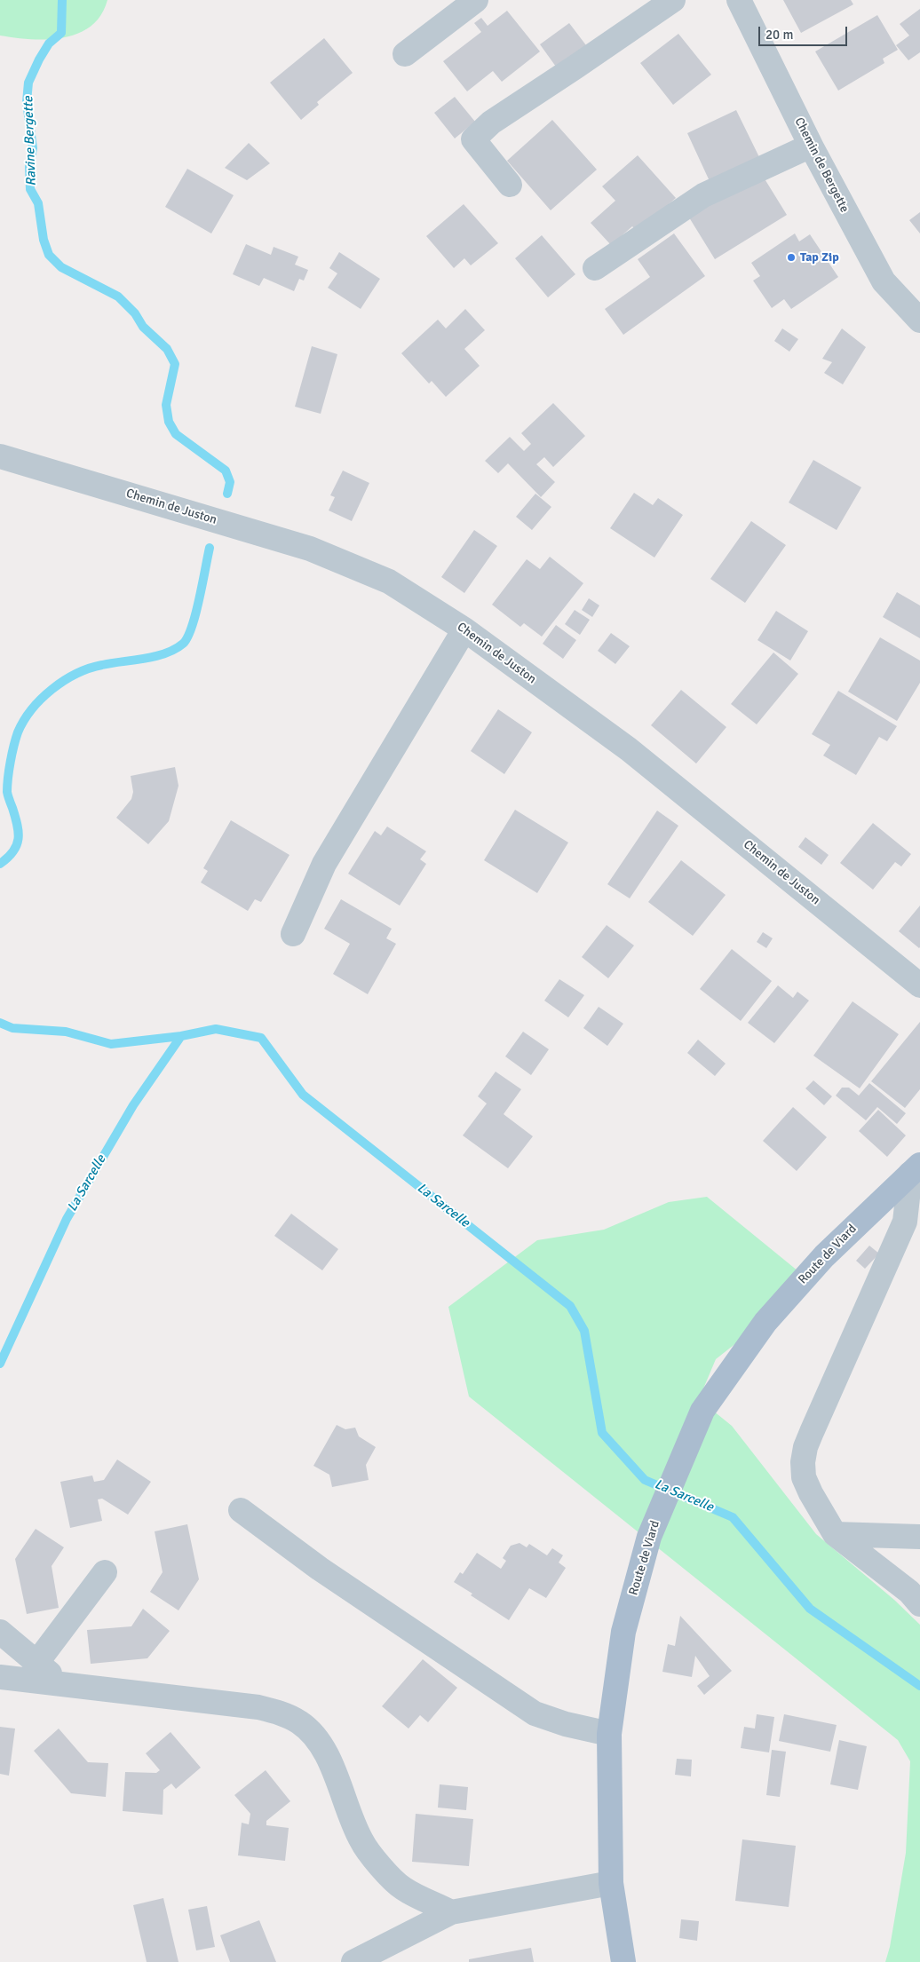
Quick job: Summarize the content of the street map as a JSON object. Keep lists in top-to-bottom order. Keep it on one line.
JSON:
{"streets":{"main road":["Route de Viard"],"street":["Chemin de Bergette","Chemin de Juston"]},"water":["Ravine Bergette","La Sarcelle"],"places":["Tap Zip"],"scale_bar":"20 m"}
